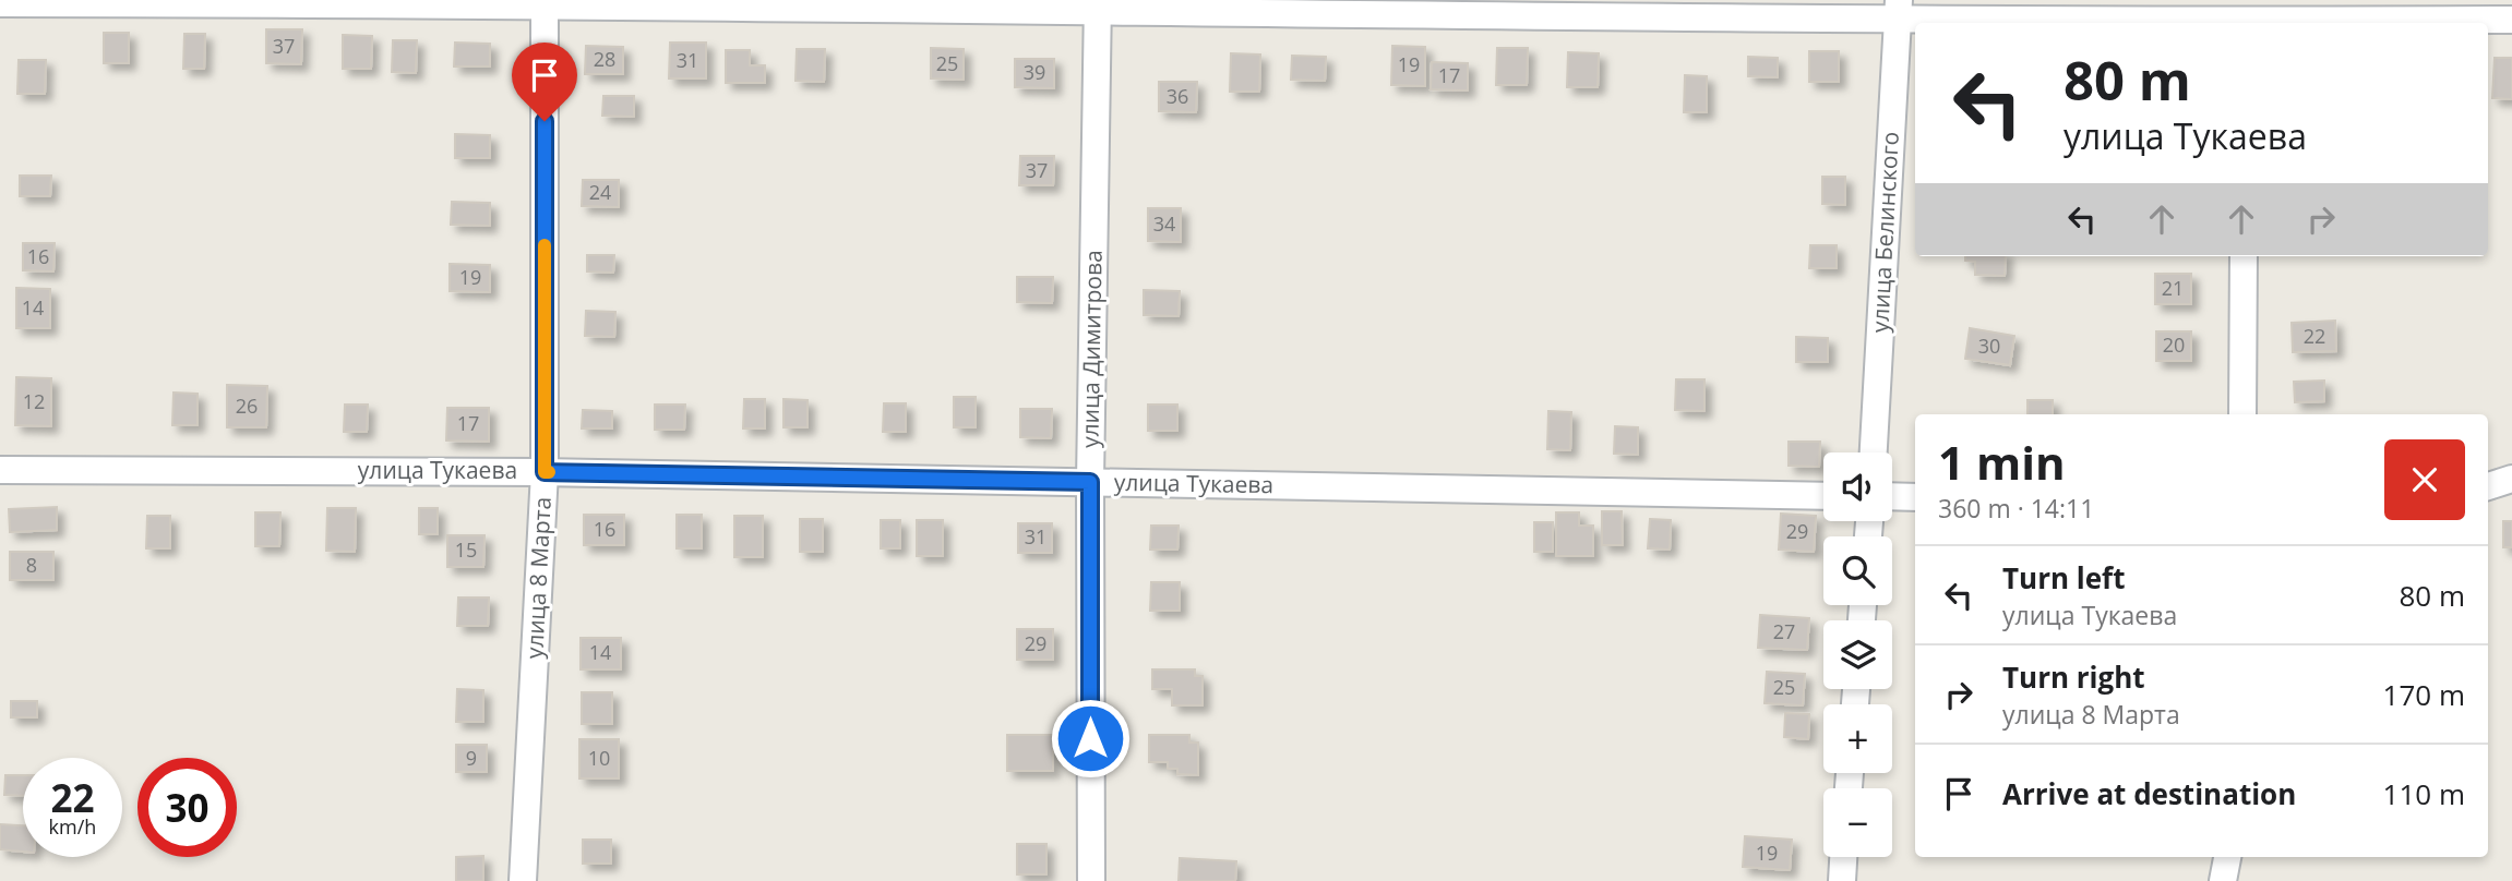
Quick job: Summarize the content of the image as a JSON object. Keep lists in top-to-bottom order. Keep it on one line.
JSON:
{"streets":{"street":["улица Белинского","улица Димитрова","улица Тукаева","улица 8 Марта"]},"crossings":[["улица Димитрова","улица Тукаева"],["улица Тукаева","улица 8 Марта"]],"house_numbers":["37","28","31","25","19","39","17","36","37","24","34","16","19","21","14","22","20","30","12","26","17","16","29","31","15","8","27","29","14","25","9","10","19"],"page":{"turn":["80 m","улица Тукаева"],"heading":["1 min","360 m · 14:11"],"map_buttons":["+","−"],"list":[{"name":"Turn left","note":"улица Тукаева","value":"80 m"},{"name":"Turn right","note":"улица 8 Марта","value":"170 m"},{"name":"Arrive at destination","value":"110 m"}],"speed":"22 km/h","limit":"30"}}
